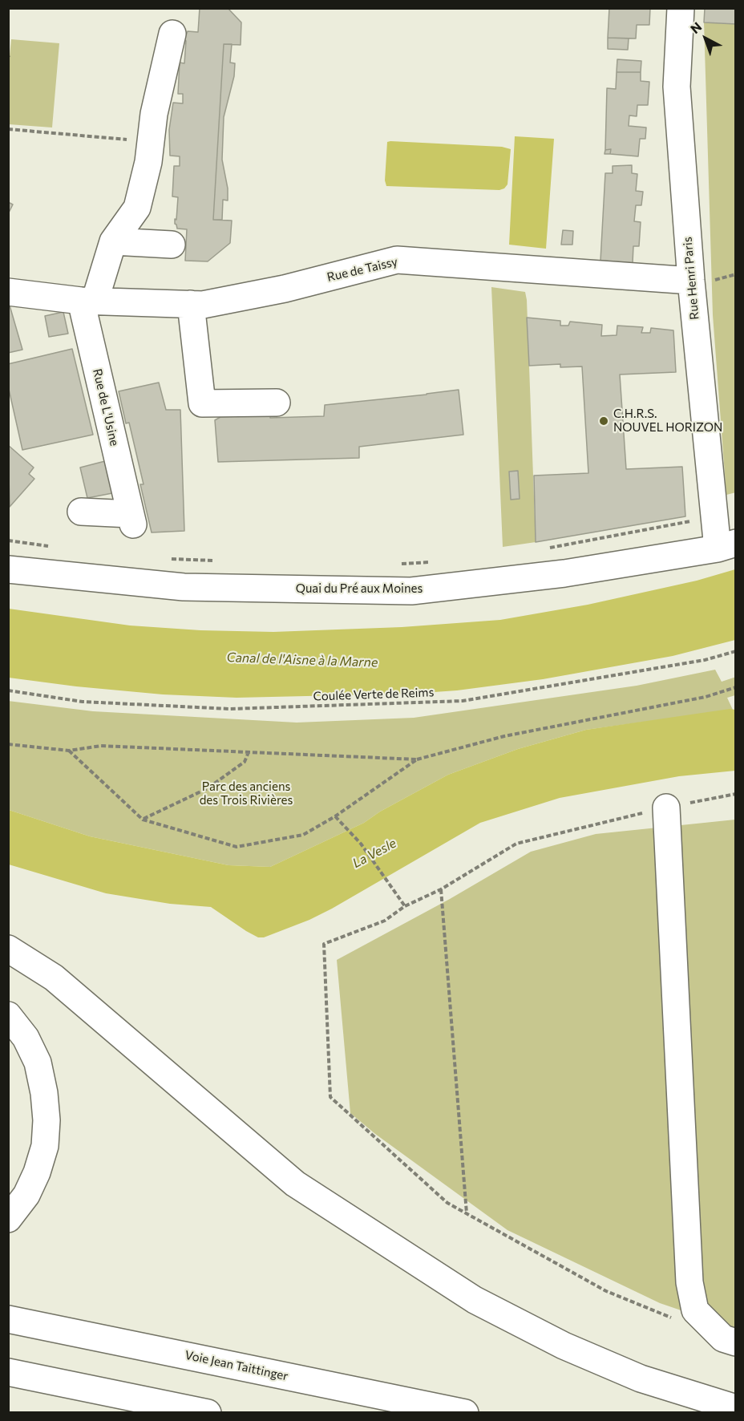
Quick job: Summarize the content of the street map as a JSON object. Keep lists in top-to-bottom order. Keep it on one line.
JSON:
{"streets":{"main road":["Rue de Taissy","Rue Henri Paris","Rue de L'Usine","Quai du Pré aux Moines","Voie Jean Taittinger"],"path":["Coulée Verte de Reims"]},"crossings":[["Rue de Taissy","Rue Henri Paris"],["Rue de Taissy","Rue de L'Usine"],["Rue Henri Paris","Quai du Pré aux Moines"]],"water":["Canal de l'Aisne à la Marne","La Vesle"],"parks":["Parc des anciens des Trois Rivières"],"places":["C.H.R.S. NOUVEL HORIZON"],"north":"top left"}
